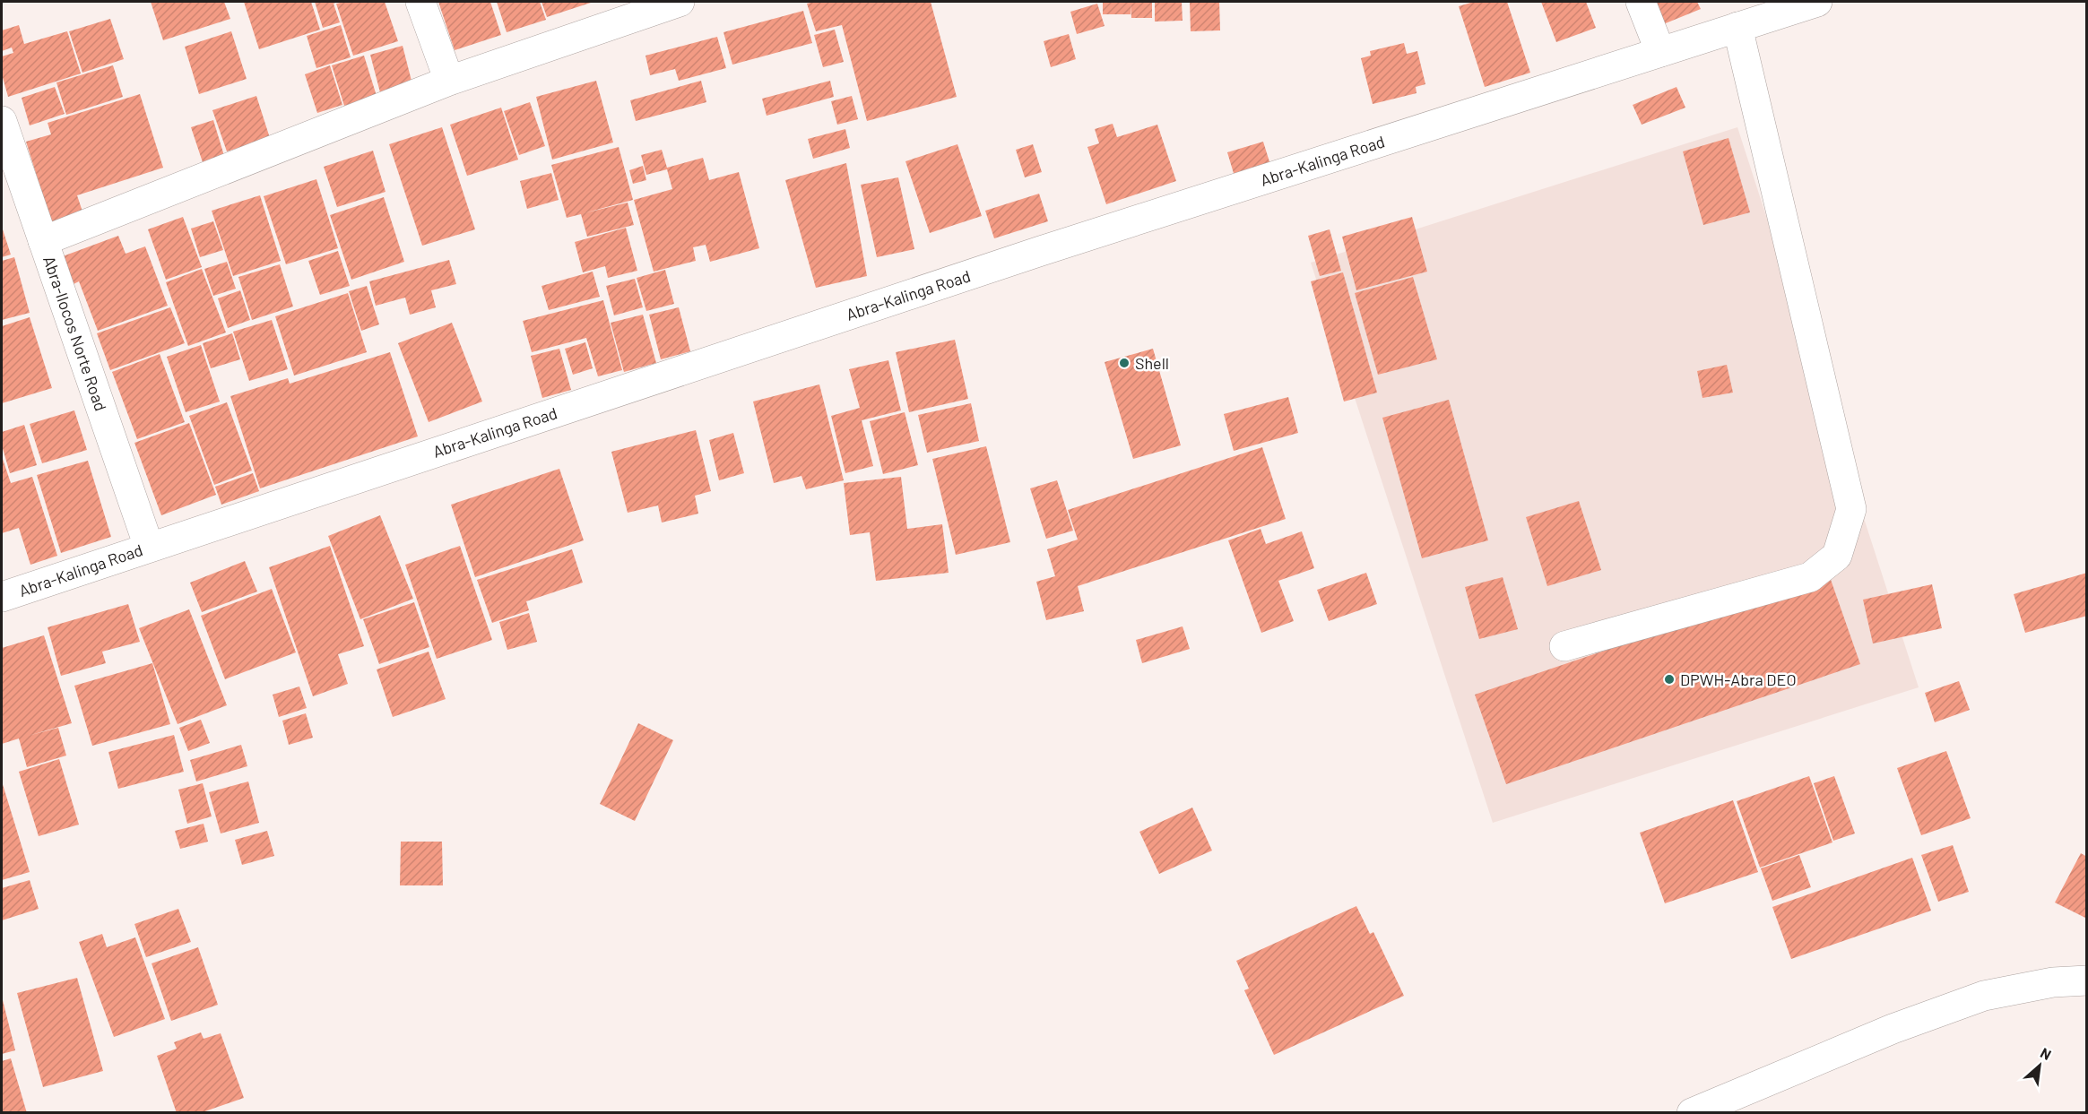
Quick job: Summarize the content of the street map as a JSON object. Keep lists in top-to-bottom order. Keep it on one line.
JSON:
{"streets":{"main road":["Abra-Kalinga Road","Abra-Ilocos Norte Road"]},"crossings":[["Abra-Kalinga Road","Abra-Ilocos Norte Road"]],"places":["Shell","DPWH-Abra DEO"],"north":"top right"}
